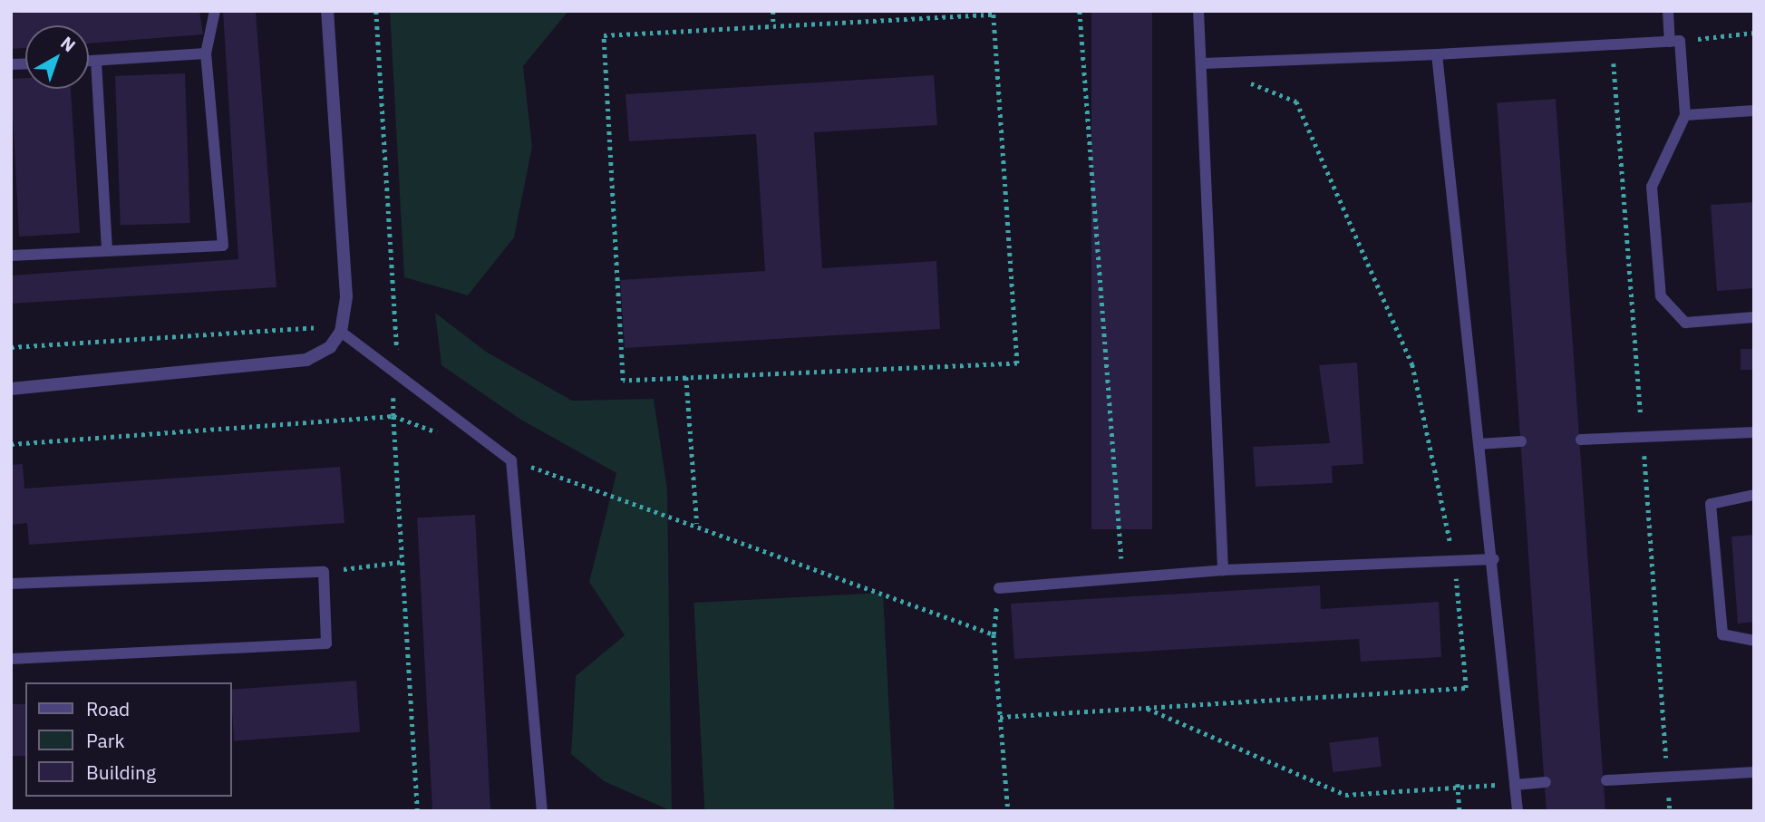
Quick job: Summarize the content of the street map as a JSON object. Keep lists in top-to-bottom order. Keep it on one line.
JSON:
{"legend":["Road","Park","Building"],"north":"top right"}
